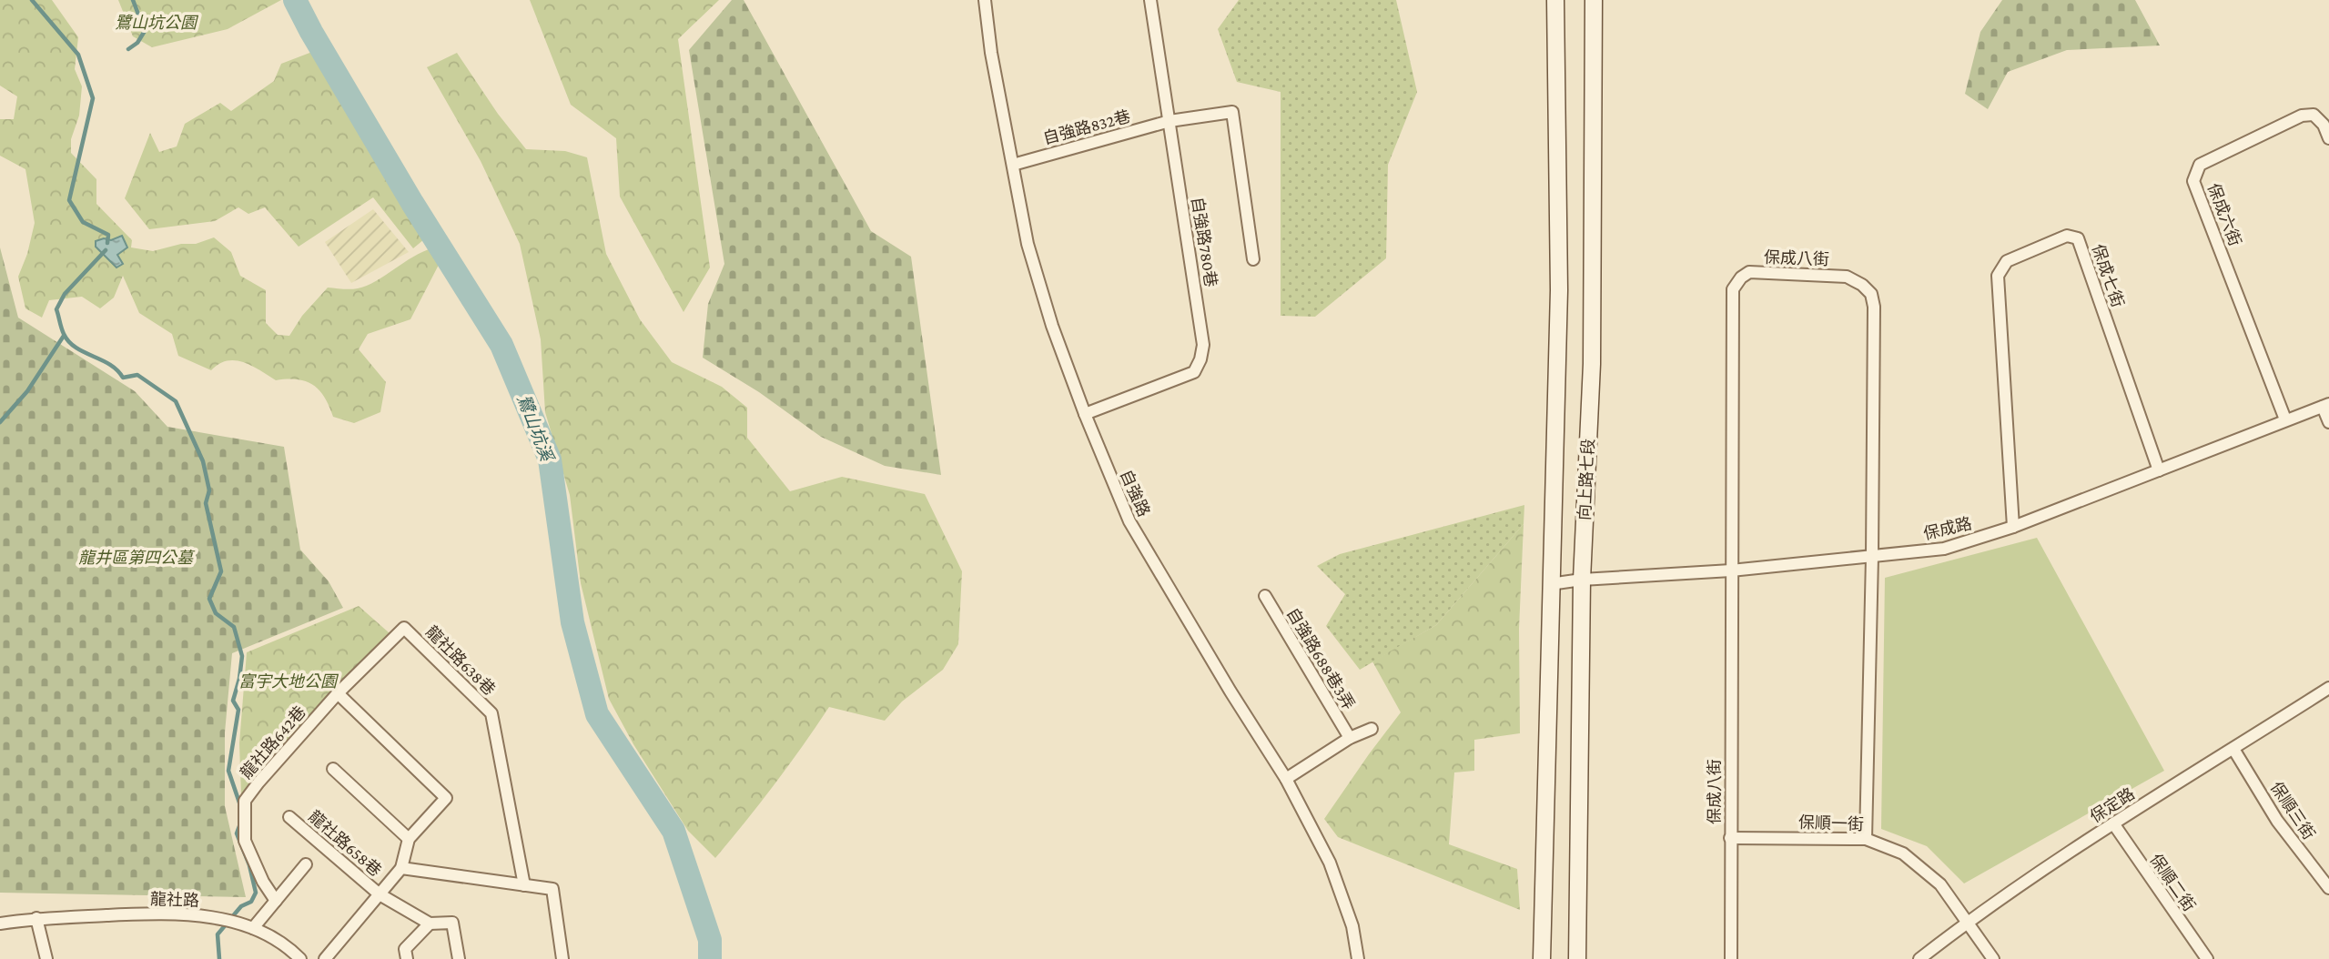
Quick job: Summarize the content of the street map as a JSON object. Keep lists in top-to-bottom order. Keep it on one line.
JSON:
{"streets":{"main road":["向上路七段"],"street":["自強路832巷","保成六街","自強路780巷","保成八街","保成七街","自強路","保成路","自強路688巷3弄","龍社路638巷","龍社路642巷","保定路","保順三街","保順一街","龍社路658巷","保順二街","龍社路"]},"crossings":[["自強路832巷","自強路780巷"],["自強路832巷","自強路"],["保成六街","保成路"],["自強路780巷","自強路"],["保成八街","保成路"],["保成八街","保順一街"],["保成七街","保成路"],["向上路七段","保成路"],["龍社路638巷","龍社路642巷"],["保定路","保順三街"],["保定路","保順一街"],["保定路","保順二街"]],"water":["鷺山坑溪"],"parks":["鷺山坑公園","龍井區第四公墓","富宇大地公園"]}
